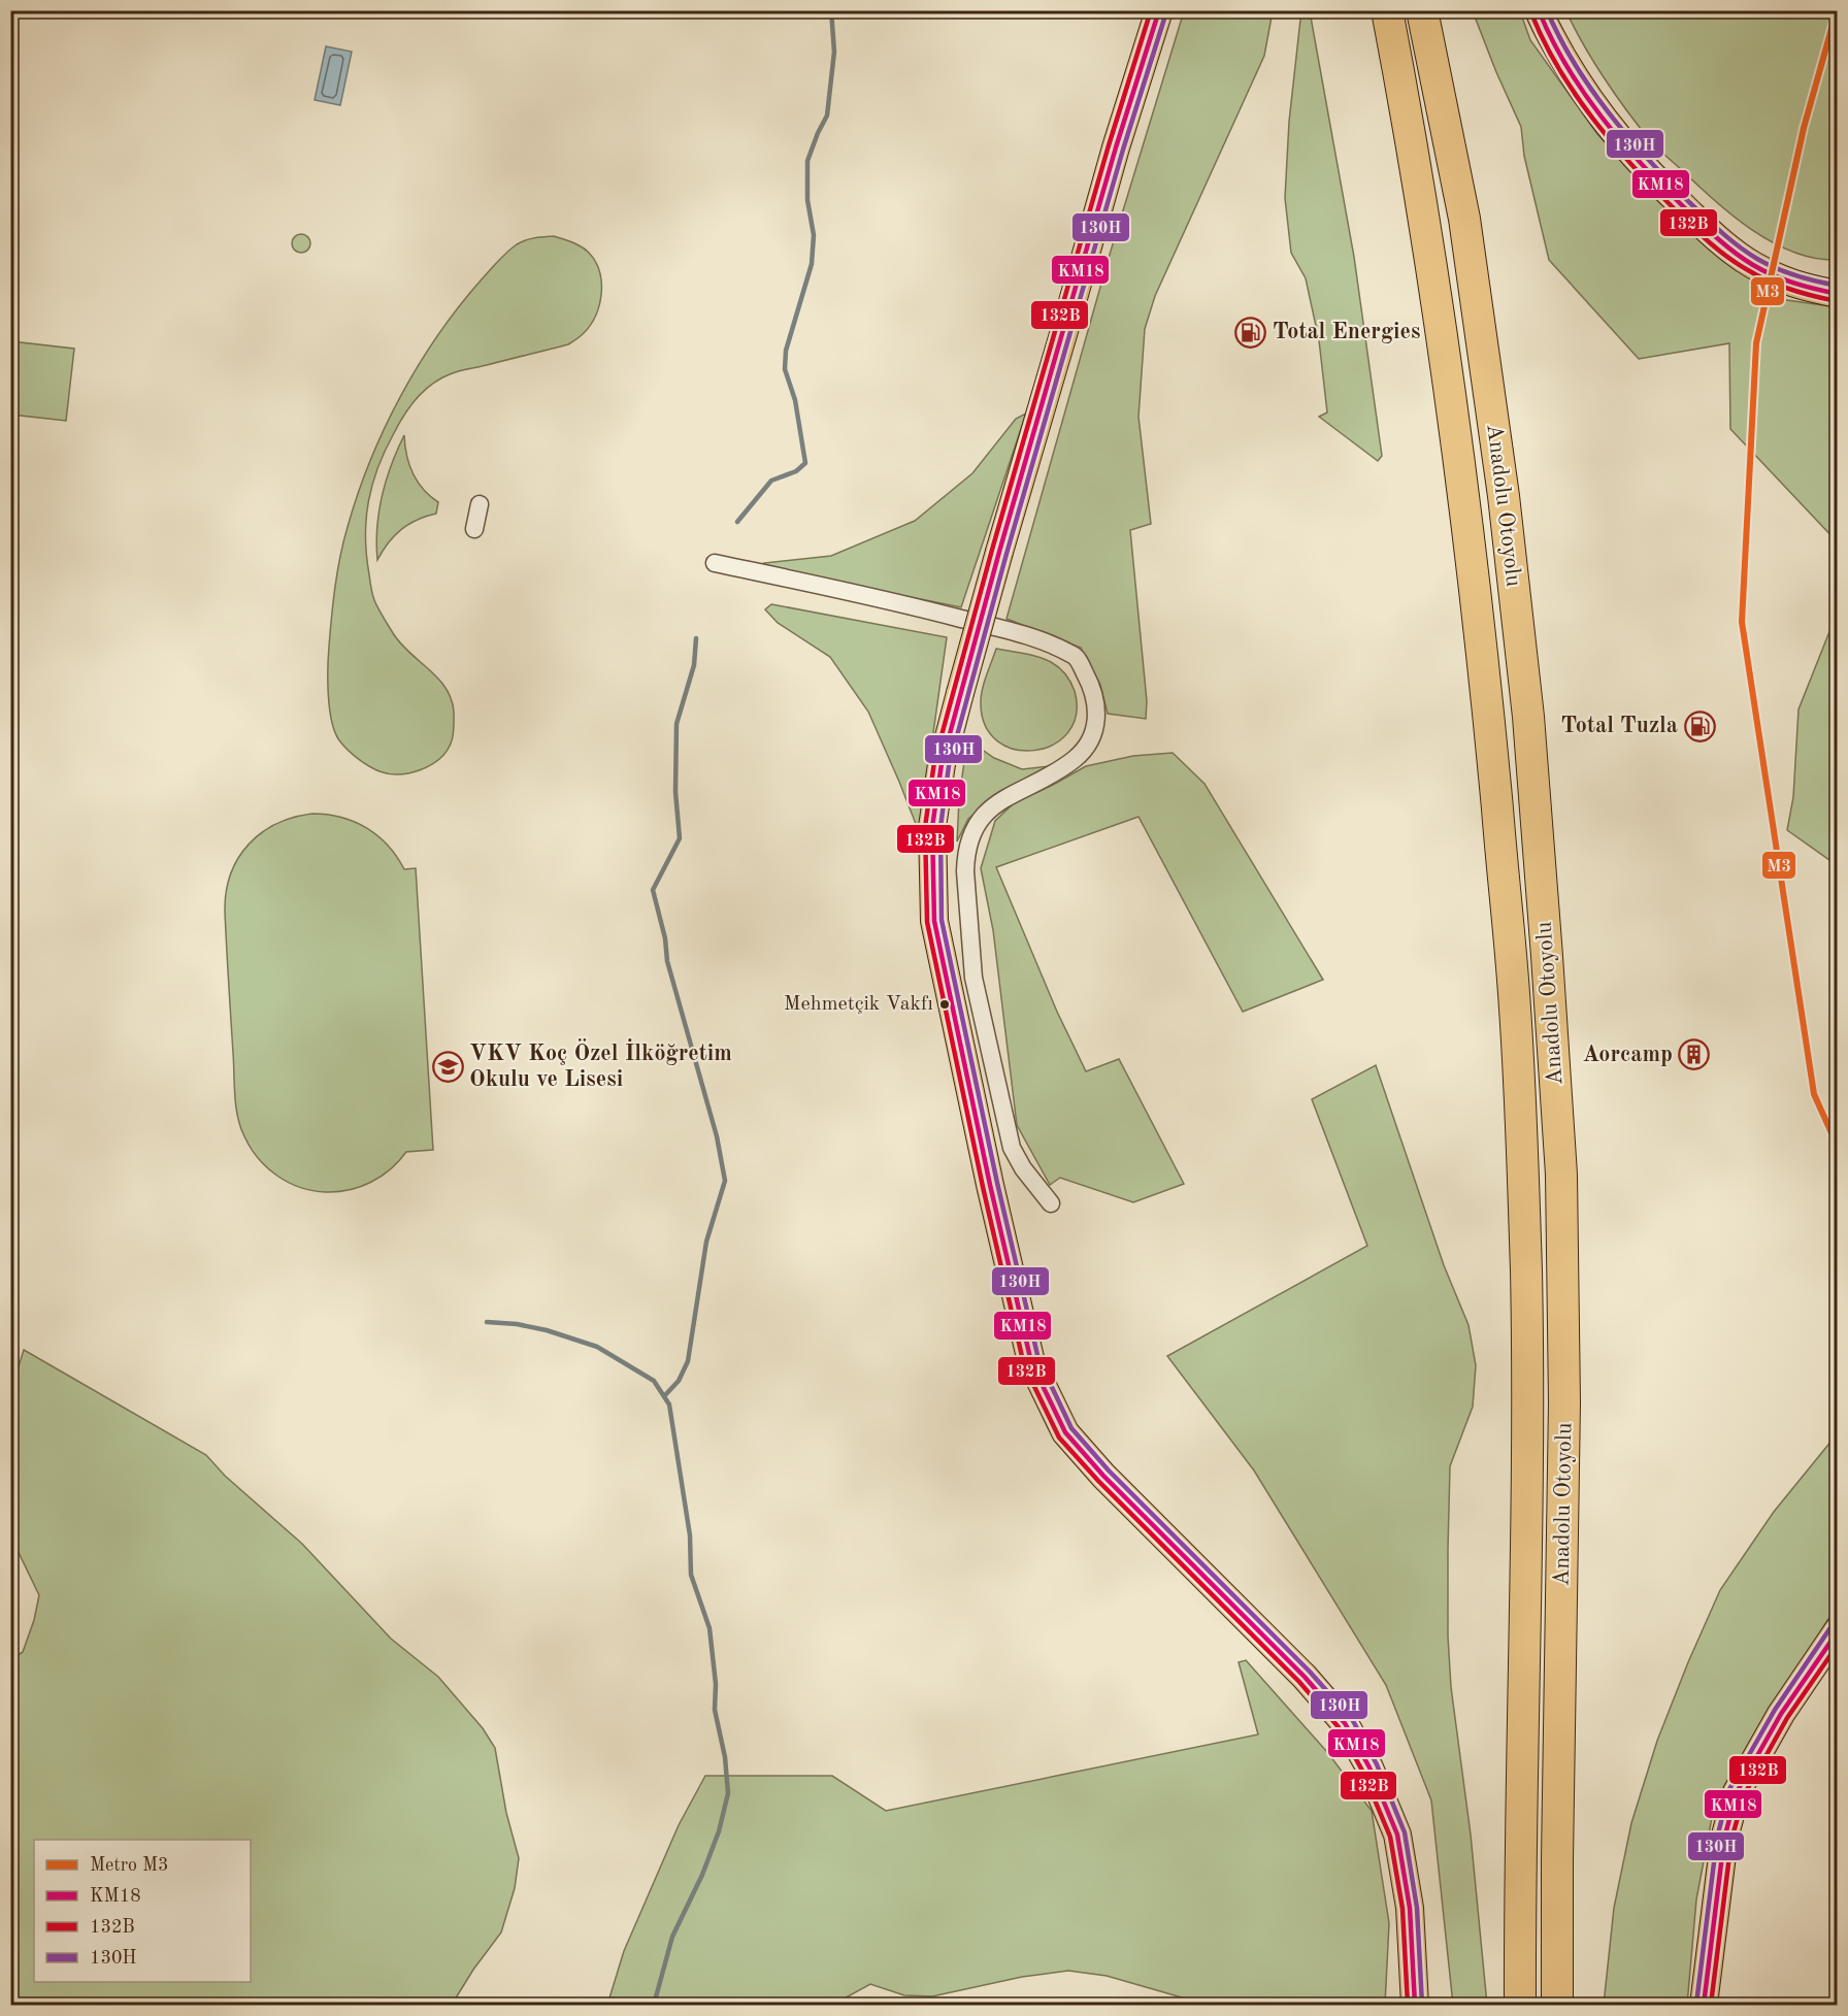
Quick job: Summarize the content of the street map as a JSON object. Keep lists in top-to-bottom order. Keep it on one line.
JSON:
{"streets":{"highway":["Anadolu Otoyolu"]},"places":{"fuel station":["Total Energies","Total Tuzla"],"other":["Mehmetçik Vakfı"],"building":["Aorcamp"],"school or university":["VKV Koç Özel İlköğretim Okulu ve Lisesi"]},"lines":["metro line M3","transit line KM18","transit line 132B","transit line 130H"],"legend":["Metro M3","KM18","132B","130H"]}
